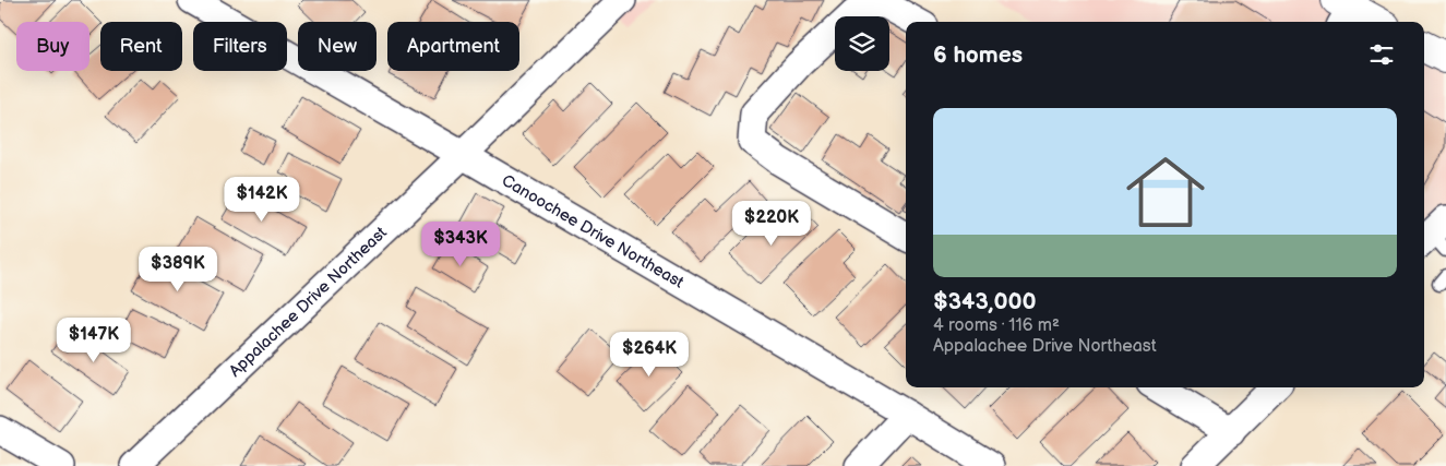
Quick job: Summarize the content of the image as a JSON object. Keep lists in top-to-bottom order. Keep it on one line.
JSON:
{"streets":{"street":["Canoochee Drive Northeast","Appalachee Drive Northeast"]},"crossings":[["Canoochee Drive Northeast","Appalachee Drive Northeast"]],"page":{"chip":["Buy","Rent","Filters","New","Apartment"],"heading":"6 homes","list":[{"name":"$343,000","note":"4 rooms · 116 m² · Appalachee Drive Northeast"}],"price":["$142K","$220K","$343K","$389K","$147K","$264K"]}}
